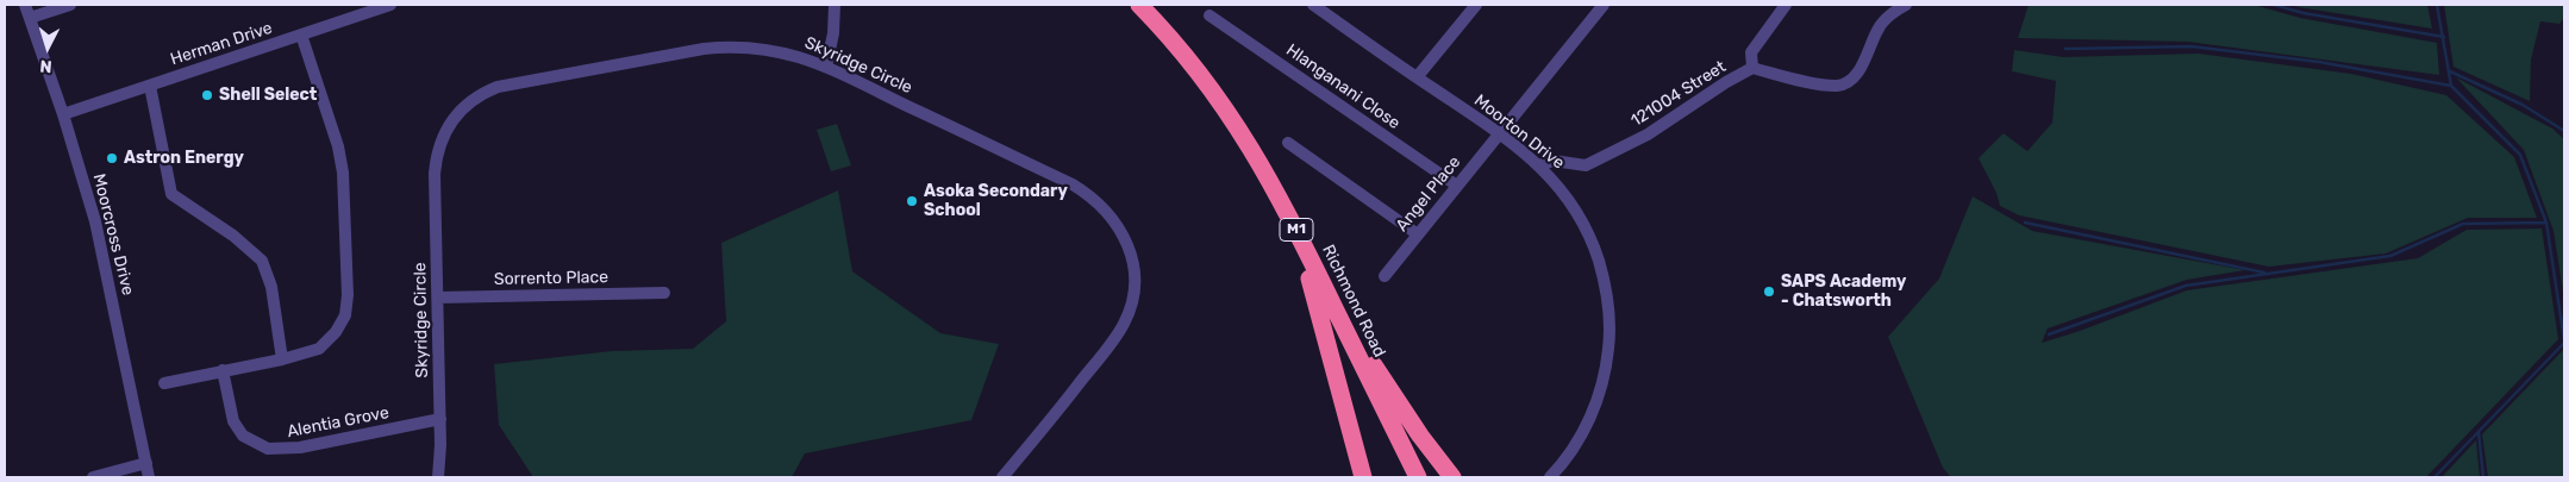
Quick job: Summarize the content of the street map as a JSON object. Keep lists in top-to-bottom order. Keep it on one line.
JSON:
{"streets":{"highway":["M1","Richmond Road"],"street":["Herman Drive","Skyridge Circle","Hlanganani Close","121004 Street","Moorton Drive","Angel Place","Moorcross Drive","Sorrento Place","Alentia Grove"]},"crossings":[["Herman Drive","Moorcross Drive"],["Skyridge Circle","Sorrento Place"],["Skyridge Circle","Alentia Grove"],["Hlanganani Close","Angel Place"],["121004 Street","Moorton Drive"],["Moorton Drive","Angel Place"]],"places":["Shell Select","Astron Energy","Asoka Secondary School","SAPS Academy - Chatsworth"],"north":"bottom"}
